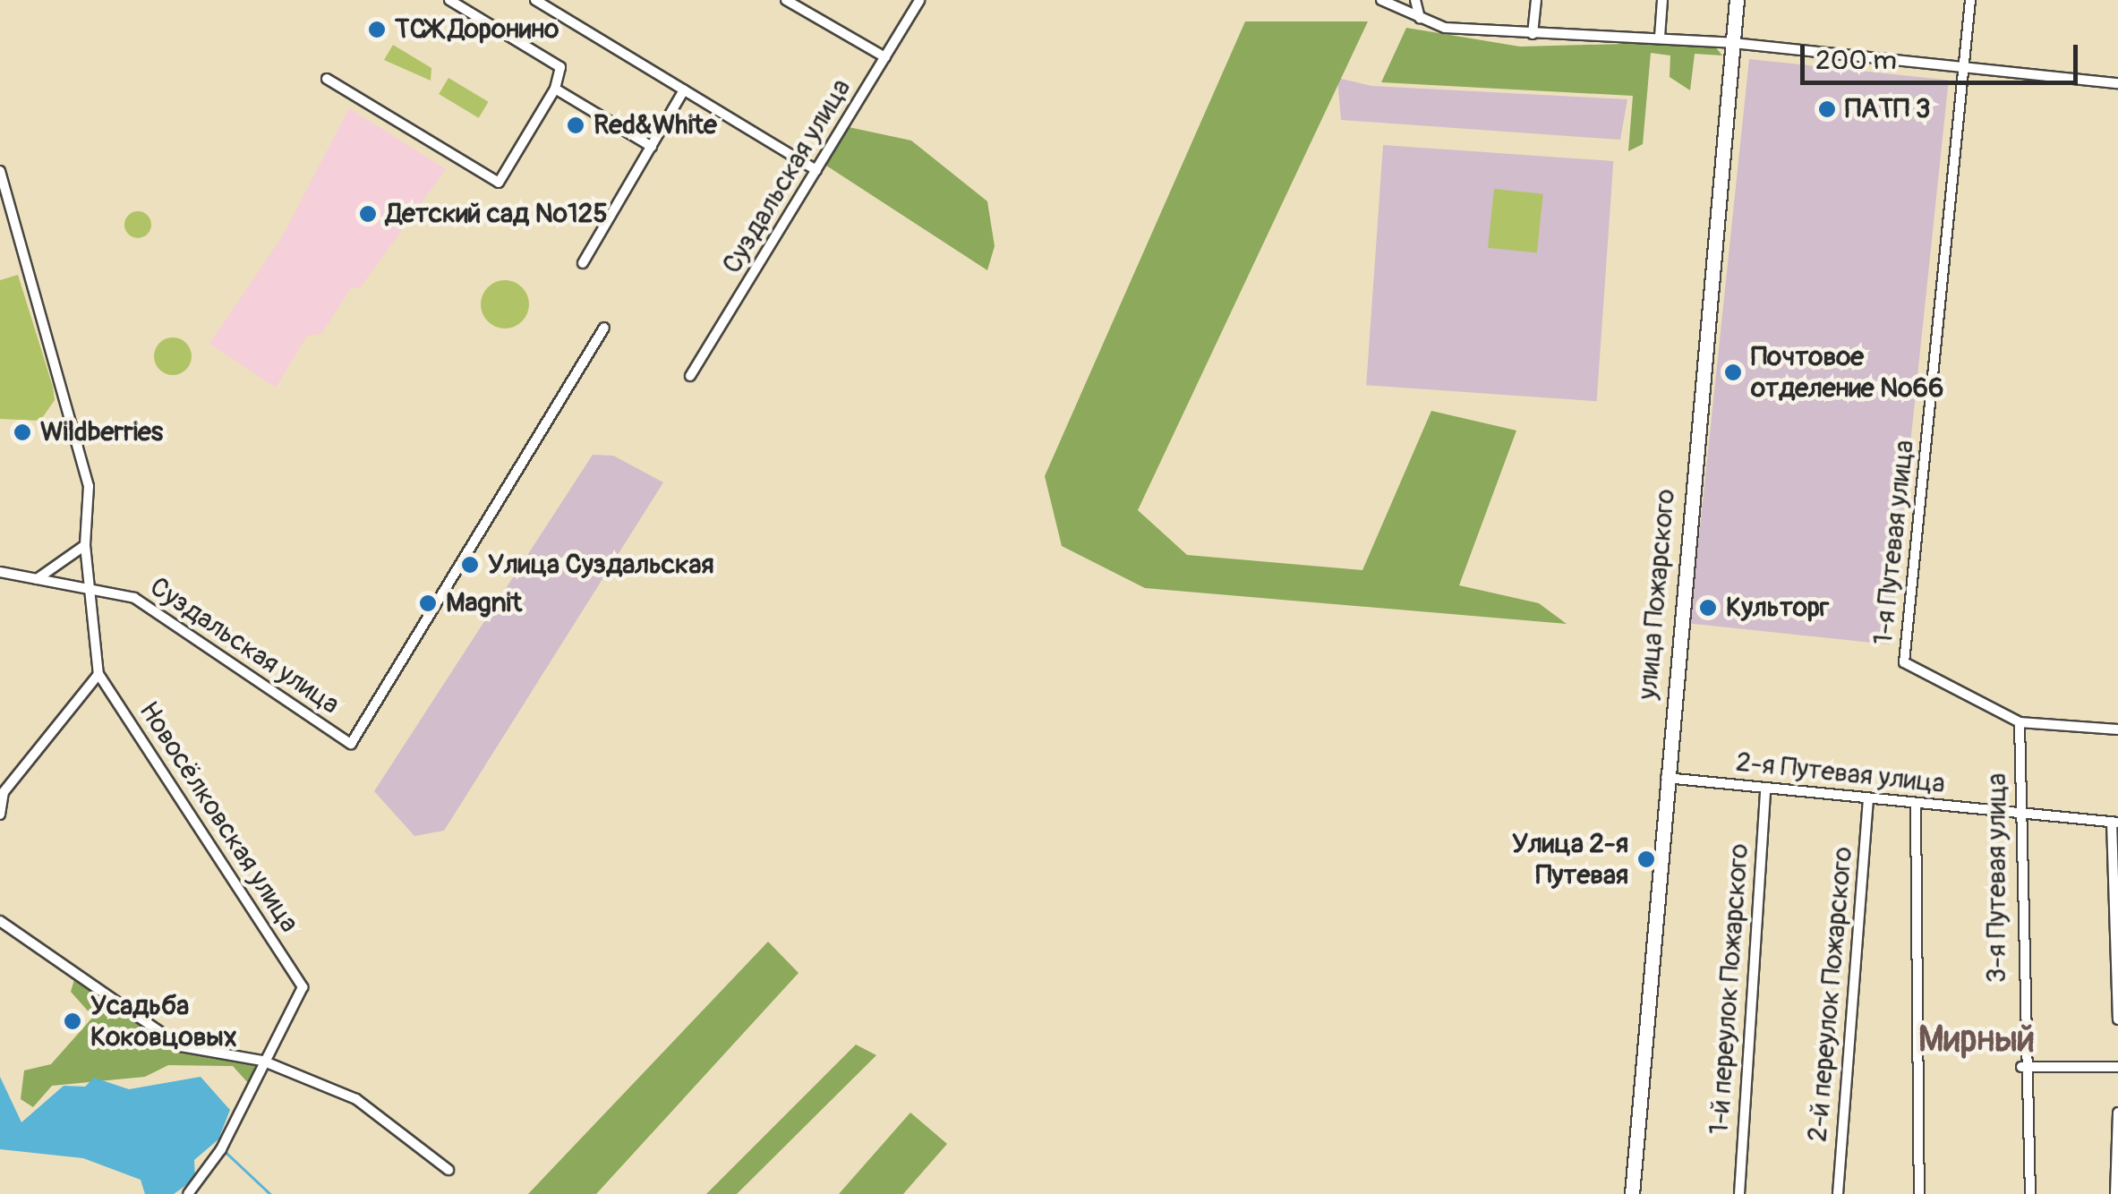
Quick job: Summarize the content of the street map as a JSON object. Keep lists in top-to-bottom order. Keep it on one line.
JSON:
{"streets":{"street":["Суздальская улица","1-я Путевая улица","улица Пожарского","2-я Путевая улица","Новосёлковская улица","3-я Путевая улица","1-й переулок Пожарского","2-й переулок Пожарского"]},"crossings":[["Суздальская улица","Новосёлковская улица"],["1-я Путевая улица","3-я Путевая улица"],["улица Пожарского","2-я Путевая улица"],["2-я Путевая улица","3-я Путевая улица"],["2-я Путевая улица","1-й переулок Пожарского"],["2-я Путевая улица","2-й переулок Пожарского"]],"districts":["Мирный"],"places":["ТСЖ Доронино","ПАТП 3","Red&White","Детский сад №125","Почтовое отделение №66","Wildberries","Улица Суздальская","Magnit","Культорг","Улица 2-я Путевая","Усадьба Коковцовых"],"scale_bar":"200 m"}
